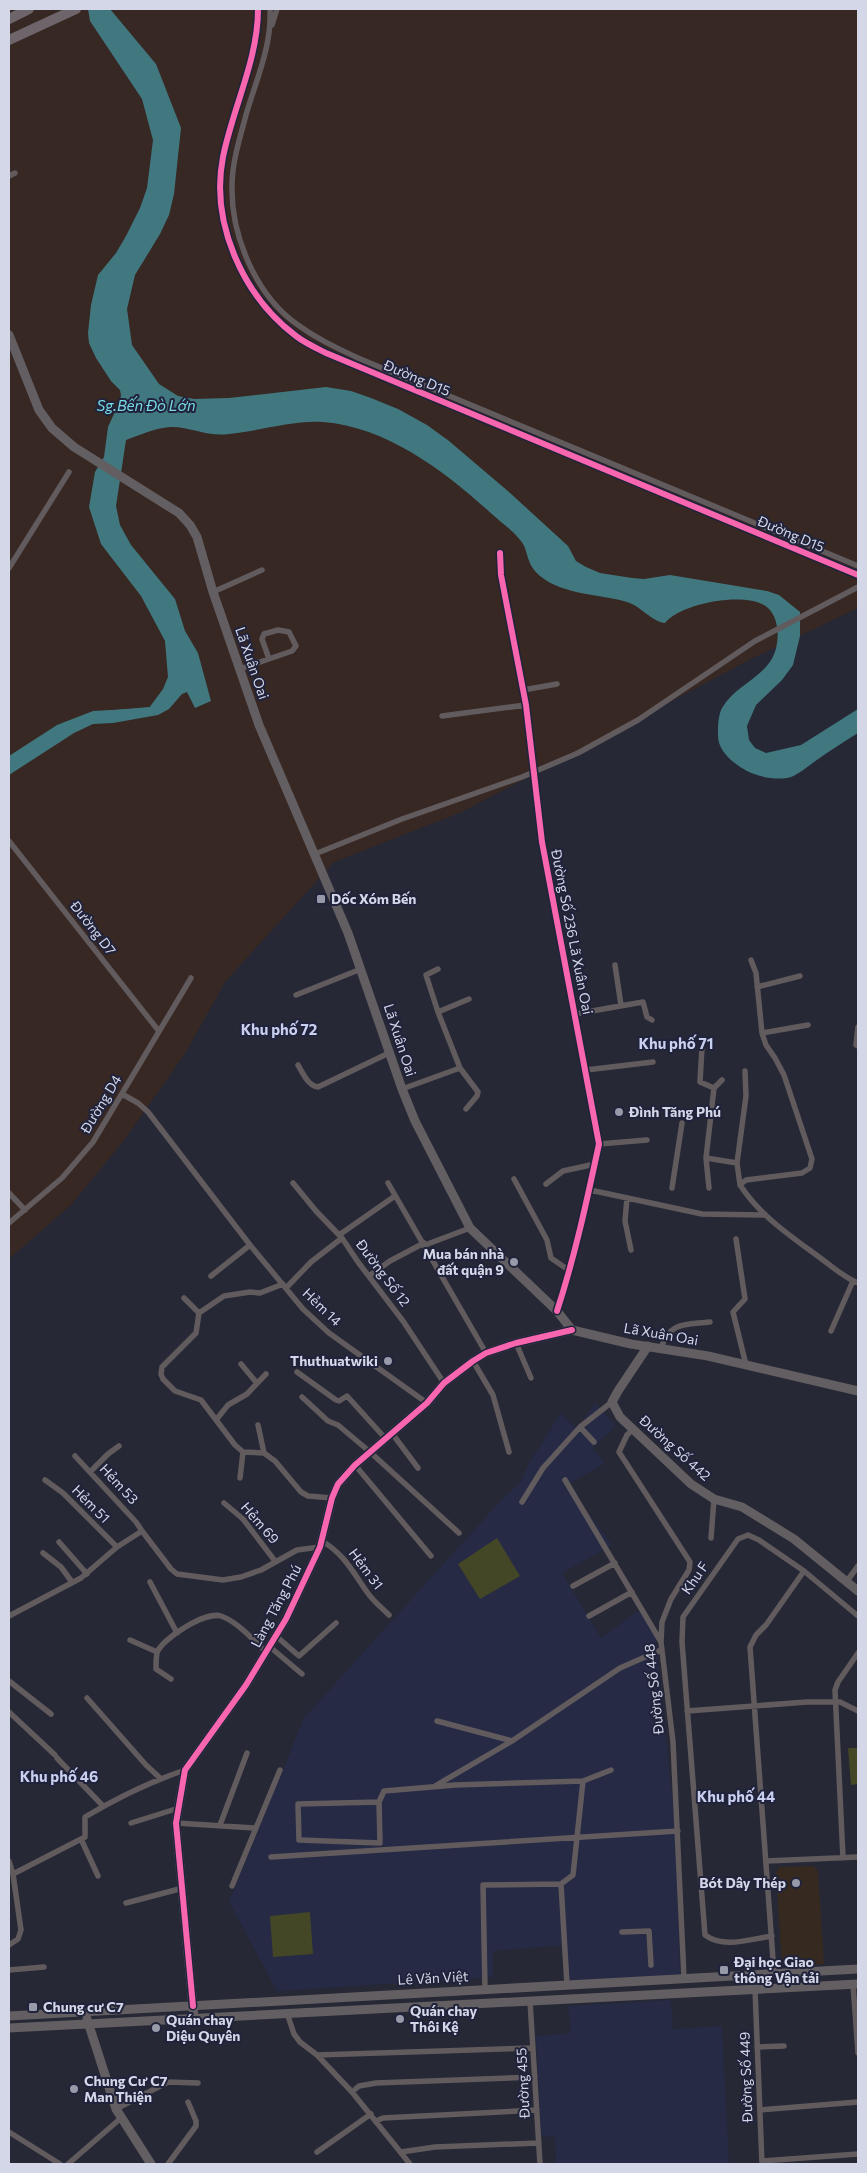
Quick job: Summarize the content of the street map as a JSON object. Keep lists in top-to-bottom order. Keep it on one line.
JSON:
{"streets":{"main road":["Lã Xuân Oai","Đường Số 442","Làng Tăng Phú","Lê Văn Việt"],"street":["Đường D15","Đường D7","Đường Số 236 Lã Xuân Oai","Đường D4","Đường Số 12","Hẻm 14","Hẻm 53","Hẻm 51","Hẻm 69","Hẻm 31","Khu F","Đường Số 448","Đường Số 449","Đường 455"]},"crossings":[["Lã Xuân Oai","Đường Số 236 Lã Xuân Oai"],["Lã Xuân Oai","Làng Tăng Phú"],["Đường D7","Đường D4"],["Đường D4","Hẻm 14"],["Đường Số 12","Làng Tăng Phú"],["Hẻm 14","Làng Tăng Phú"],["Đường Số 442","Đường Số 448"],["Hẻm 53","Hẻm 69"],["Hẻm 53","Hẻm 31"],["Hẻm 53","Làng Tăng Phú"],["Hẻm 31","Làng Tăng Phú"],["Làng Tăng Phú","Lê Văn Việt"],["Đường Số 448","Lê Văn Việt"],["Lê Văn Việt","Đường Số 449"],["Lê Văn Việt","Đường 455"]],"districts":["Khu phố 72","Khu phố 71","Khu phố 46","Khu phố 44"],"water":["Sg.Bến Đò Lớn"],"places":{"transit":["Dốc Xóm Bến","Đại học Giao thông Vận tải","Chung cư C7"],"other":["Đình Tăng Phú","Mua bán nhà đất quận 9","Thuthuatwiki","Bót Dây Thép","Quán chay Thôi Kệ","Quán chay Diệu Quyên","Chung Cư C7 Man Thiện"]}}
